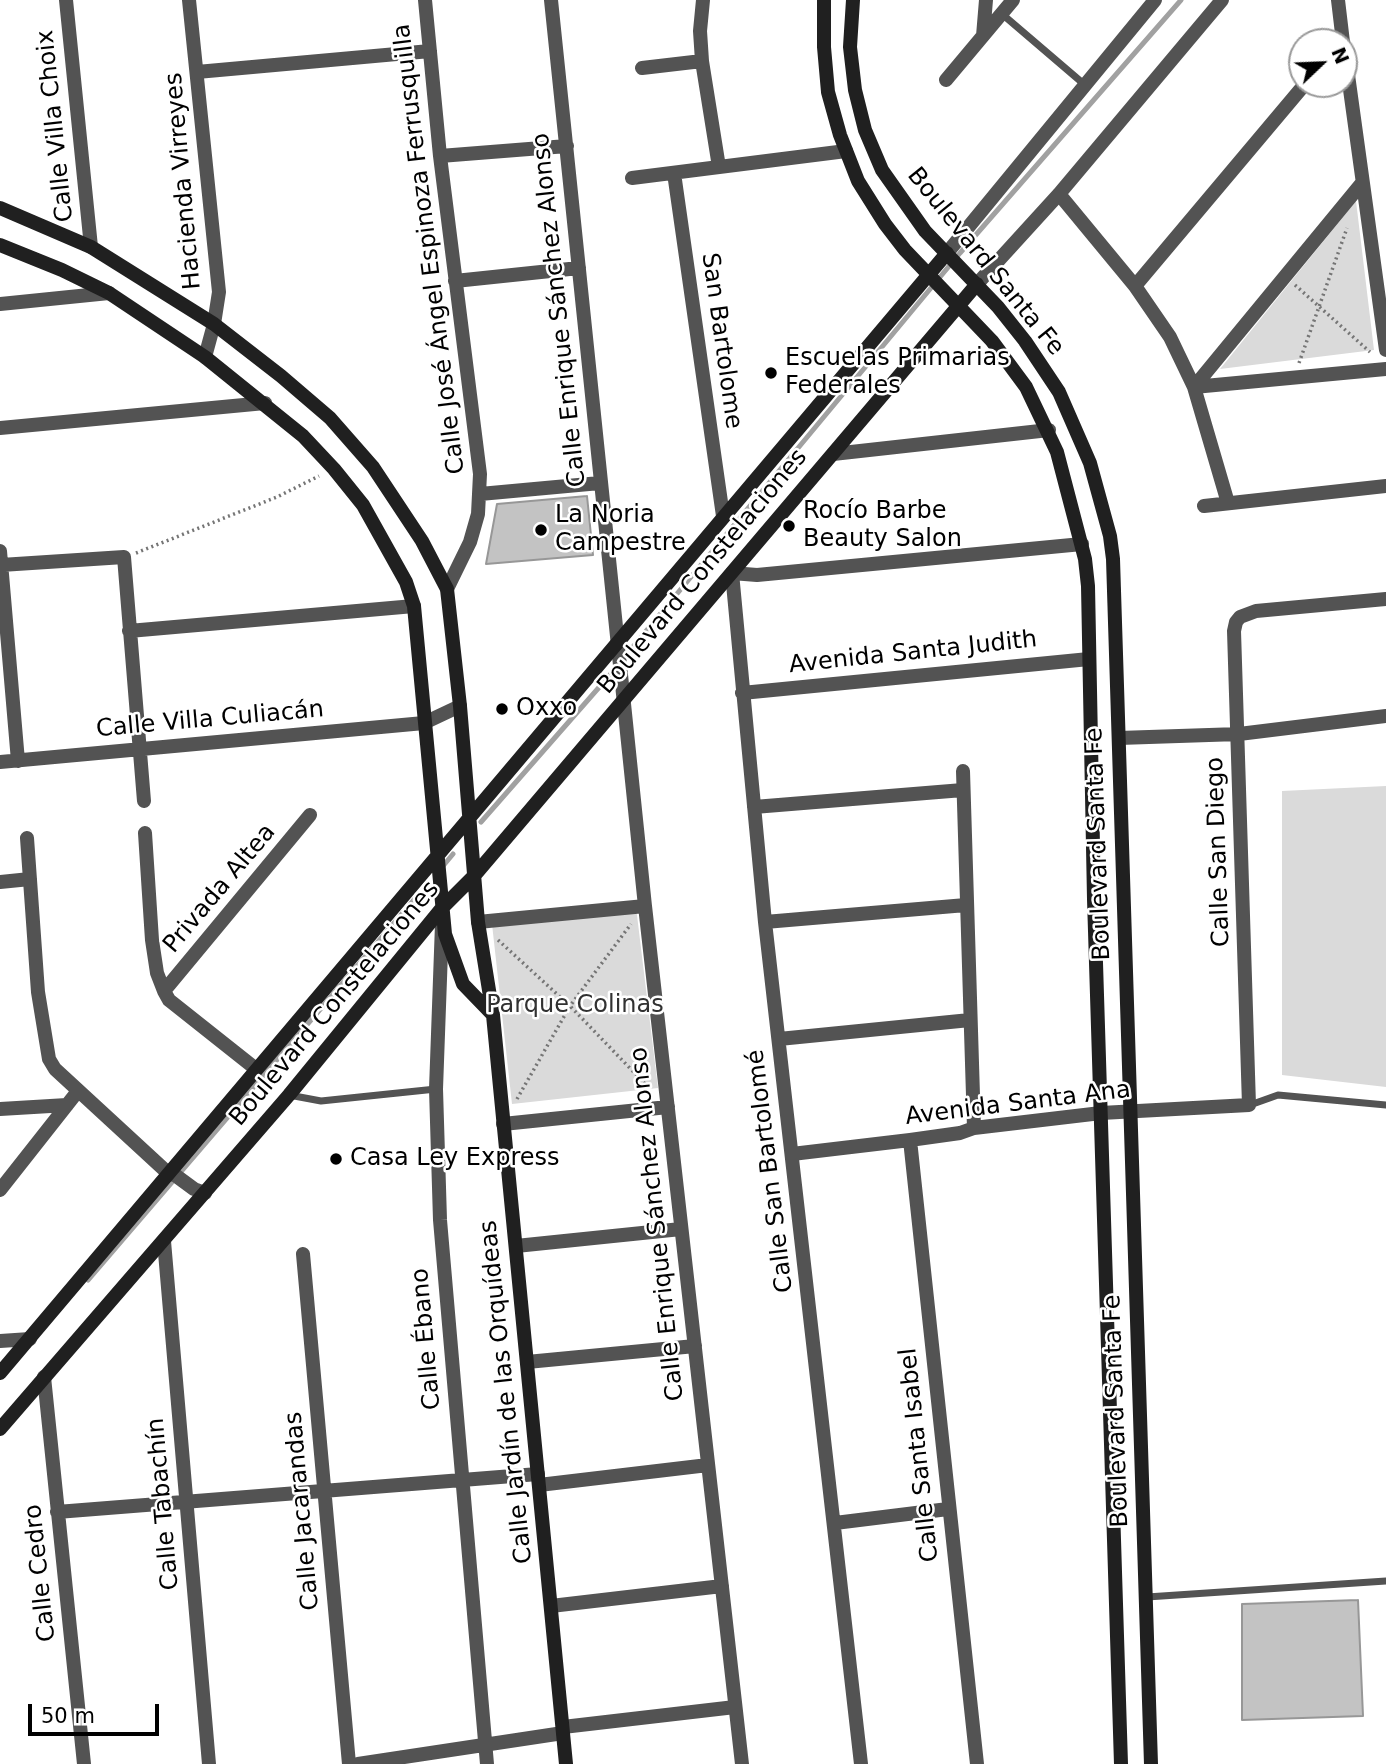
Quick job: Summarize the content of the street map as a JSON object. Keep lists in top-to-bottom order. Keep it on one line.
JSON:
{"streets":{"street":["Calle Villa Choix","Hacienda Virreyes","Calle José Ángel Espinoza Ferrusquilla","Boulevard Santa Fe","Calle Enrique Sánchez Alonso","San Bartolome","Boulevard Constelaciones","Avenida Santa Judith","Calle Villa Culiacán","Calle San Diego","Privada Altea","Avenida Santa Ana","Calle San Bartolomé","Calle Ébano","Calle Jardín de las Orquídeas","Calle Santa Isabel","Calle Tabachín","Calle Jacarandas","Calle Cedro"]},"crossings":[["Calle José Ángel Espinoza Ferrusquilla","Calle Enrique Sánchez Alonso"],["Calle José Ángel Espinoza Ferrusquilla","Calle Jardín de las Orquídeas"],["Boulevard Santa Fe","Boulevard Constelaciones"],["Boulevard Santa Fe","Avenida Santa Judith"],["Boulevard Santa Fe","Avenida Santa Ana"],["Calle Enrique Sánchez Alonso","Boulevard Constelaciones"],["San Bartolome","Boulevard Constelaciones"],["Boulevard Constelaciones","Calle San Bartolomé"],["Boulevard Constelaciones","Calle Ébano"],["Boulevard Constelaciones","Calle Jardín de las Orquídeas"],["Boulevard Constelaciones","Calle Tabachín"],["Boulevard Constelaciones","Calle Cedro"],["Avenida Santa Judith","Calle San Bartolomé"],["Calle San Diego","Avenida Santa Ana"],["Avenida Santa Ana","Calle San Bartolomé"],["Avenida Santa Ana","Calle Santa Isabel"]],"parks":["Parque Colinas"],"places":["Escuelas Primarias Federales","Rocío Barbe Beauty Salon","La Noria Campestre","Oxxo","Casa Ley Express"],"scale_bar":"50 m","north":"top right"}
